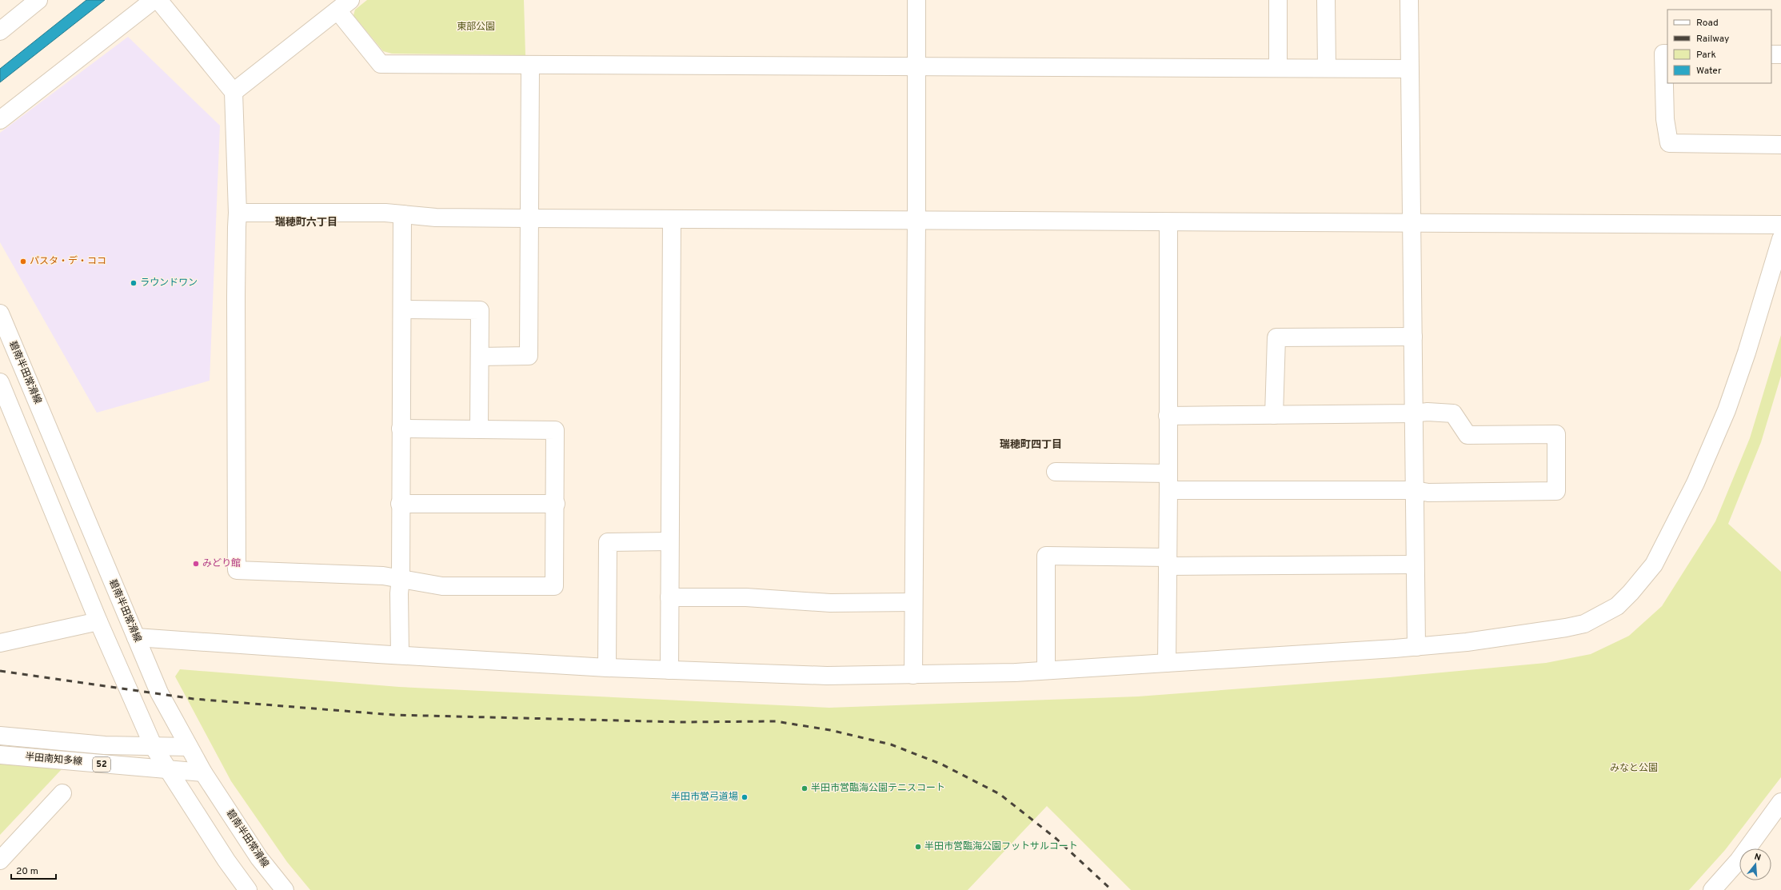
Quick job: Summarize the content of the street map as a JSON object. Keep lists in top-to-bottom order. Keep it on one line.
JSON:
{"streets":{"street":["碧南半田常滑線","半田南知多線","52"]},"crossings":[["碧南半田常滑線","半田南知多線"]],"districts":["瑞穂町六丁目","瑞穂町四丁目"],"parks":["東部公園","みなと公園"],"places":["パスタ・デ・ココ","ラウンドワン","みどり館","半田市営臨海公園テニスコート","半田市営弓道場","半田市営臨海公園フットサルコート"],"legend":["Road","Railway","Park","Water"],"scale_bar":"20 m","north":"top"}
